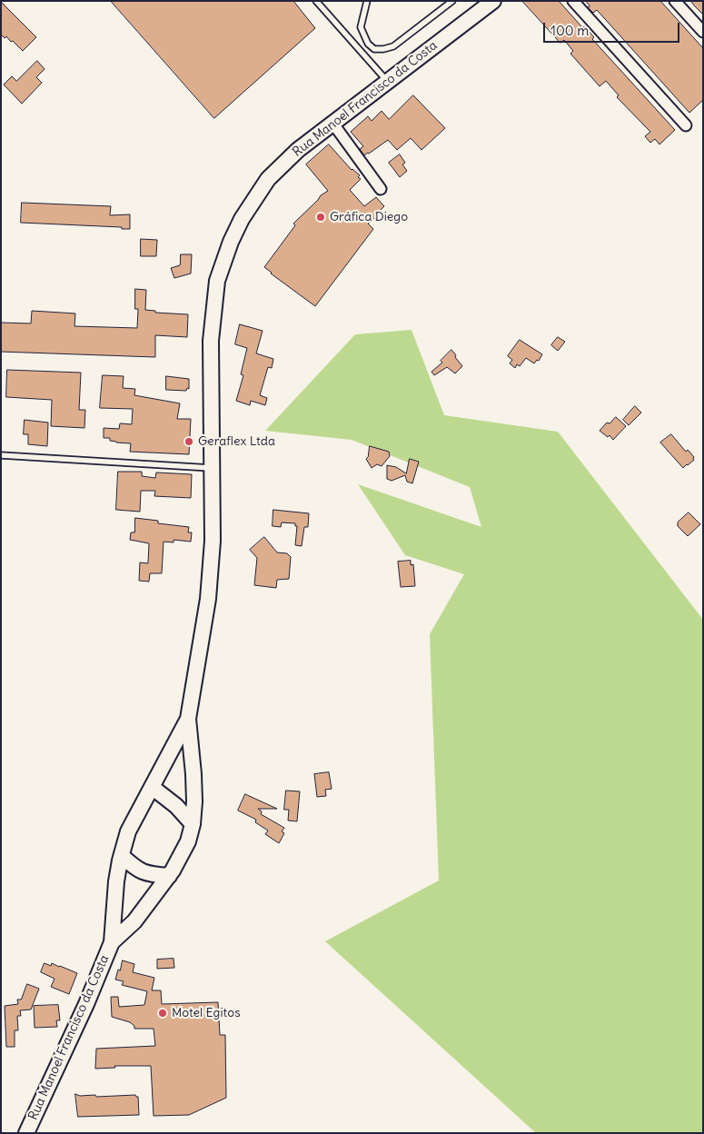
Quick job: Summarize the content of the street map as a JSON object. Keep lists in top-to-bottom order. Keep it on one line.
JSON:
{"streets":{"main road":["Rua Manoel Francisco da Costa"]},"places":["Gráfica Diego","Geraflex Ltda","Motel Egitos"],"scale_bar":"100 m"}
